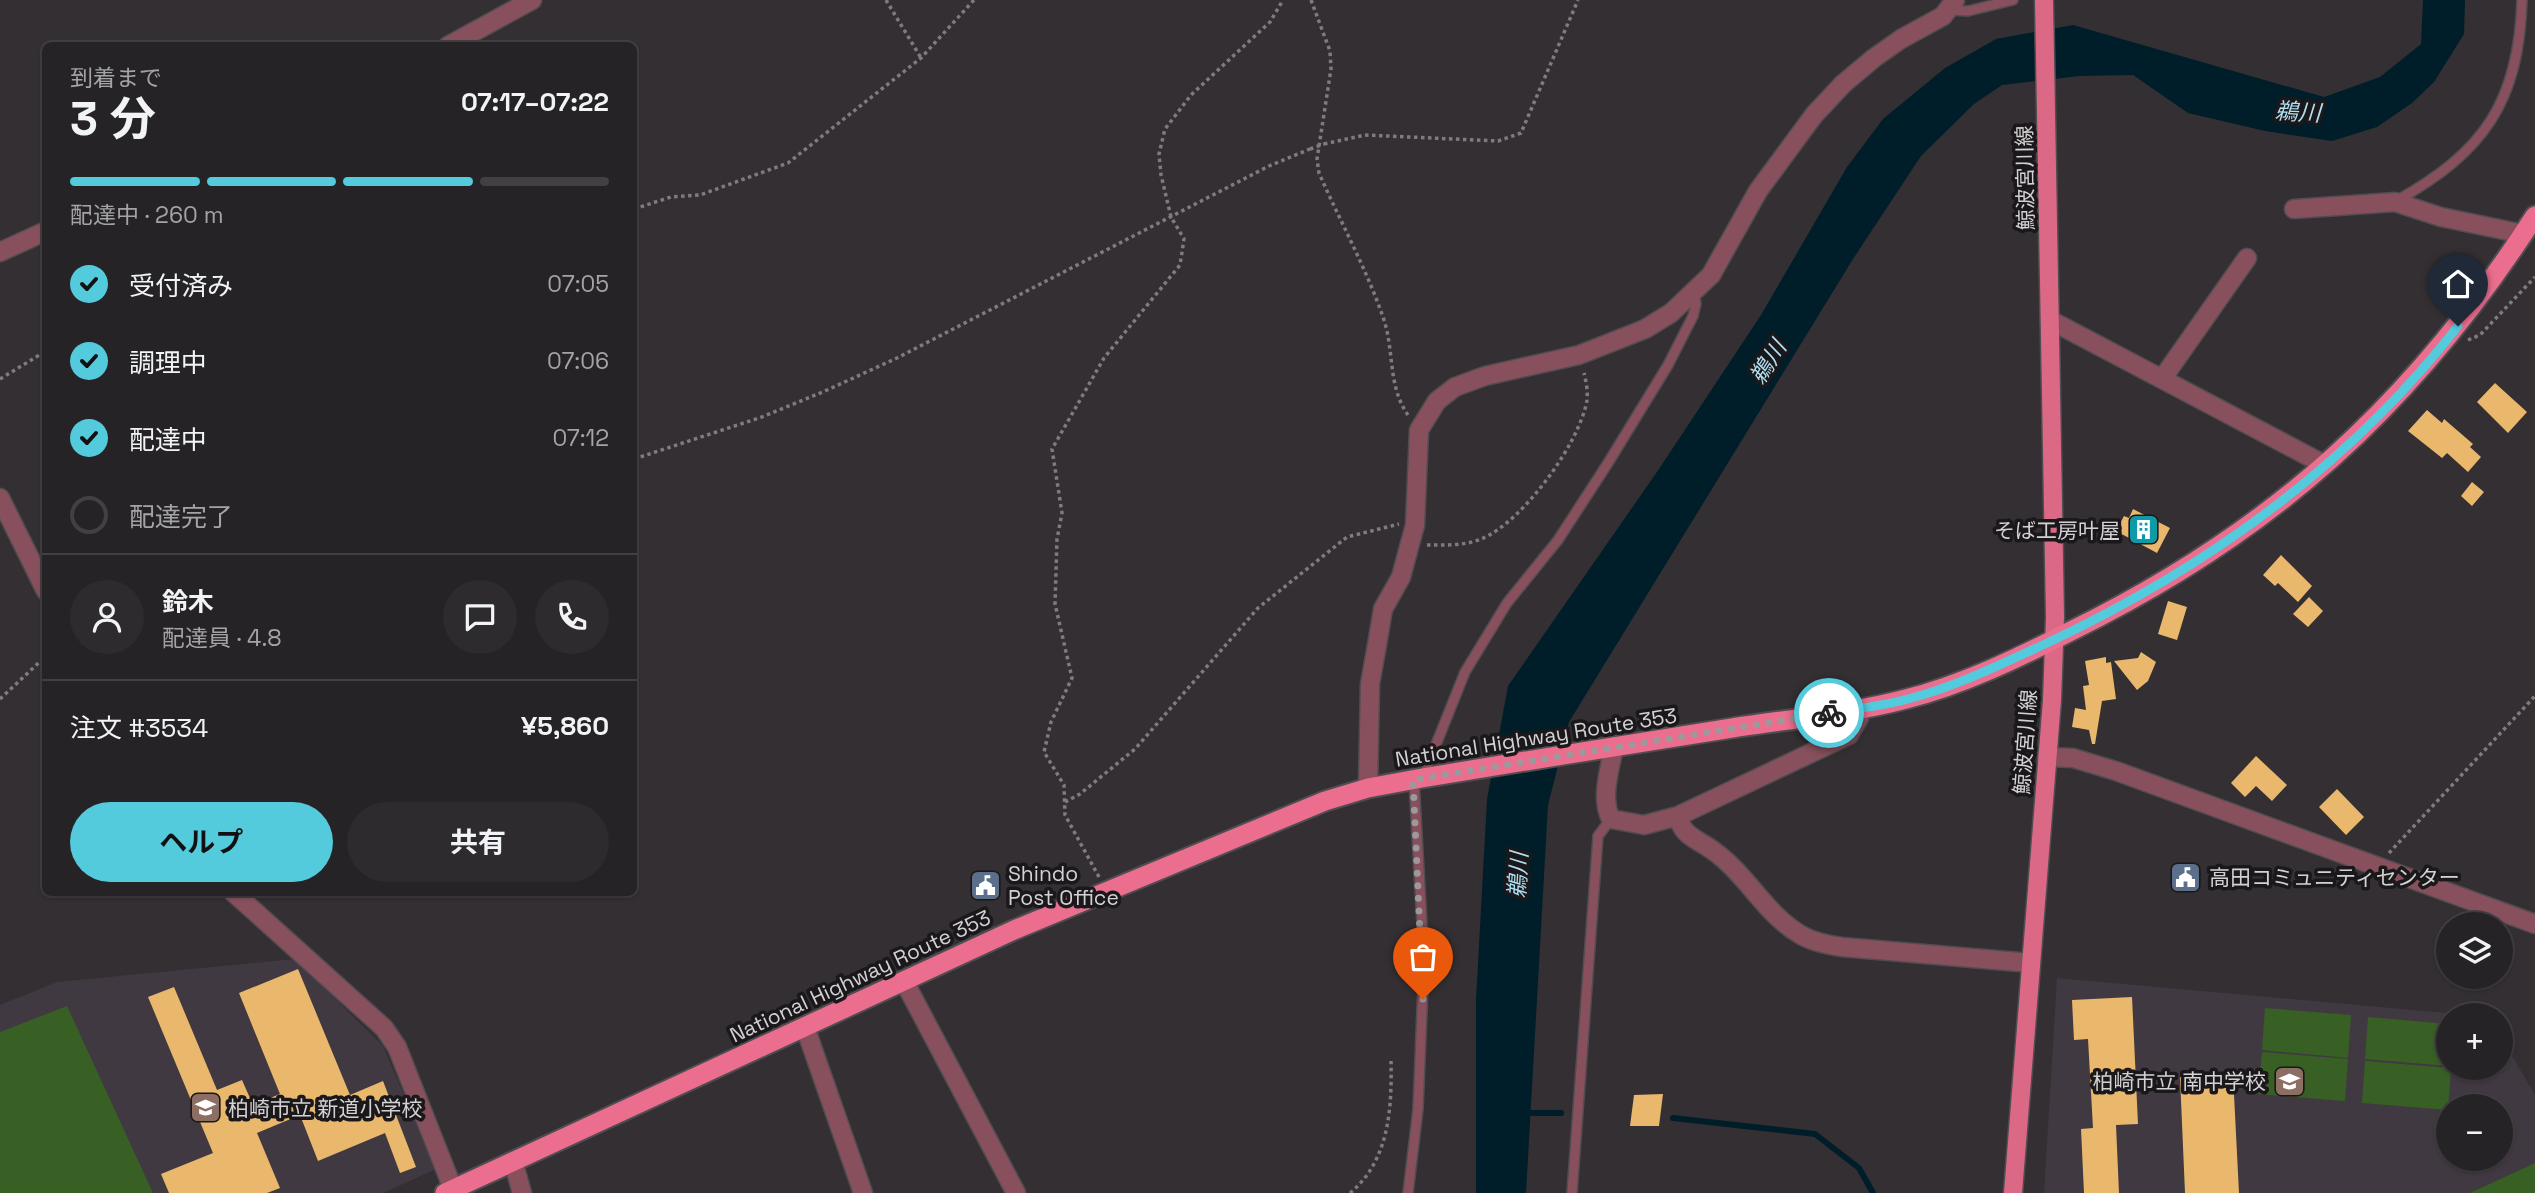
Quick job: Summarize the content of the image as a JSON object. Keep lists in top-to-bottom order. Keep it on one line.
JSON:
{"streets":{"highway":["National Highway Route 353"],"main road":["鯨波宮川線"]},"crossings":[["鯨波宮川線","National Highway Route 353"]],"water":["鵜川"],"places":{"building":["そば工房叶屋"],"public building":["高田コミュニティセンター","Shindo Post Office"],"school or university":["柏崎市立 南中学校","柏崎市立 新道小学校"]},"page":{"heading":["3 分","到着まで","07:17–07:22"],"panel":["鈴木","配達員 · 4.8","注文 #3534","¥5,860"],"bar":"配達中 · 260 m","list":[["受付済み","07:05"],["調理中","07:06"],["配達中","07:12"],"配達完了"],"buttons":["ヘルプ","共有"],"map_buttons":["+","−"]}}
